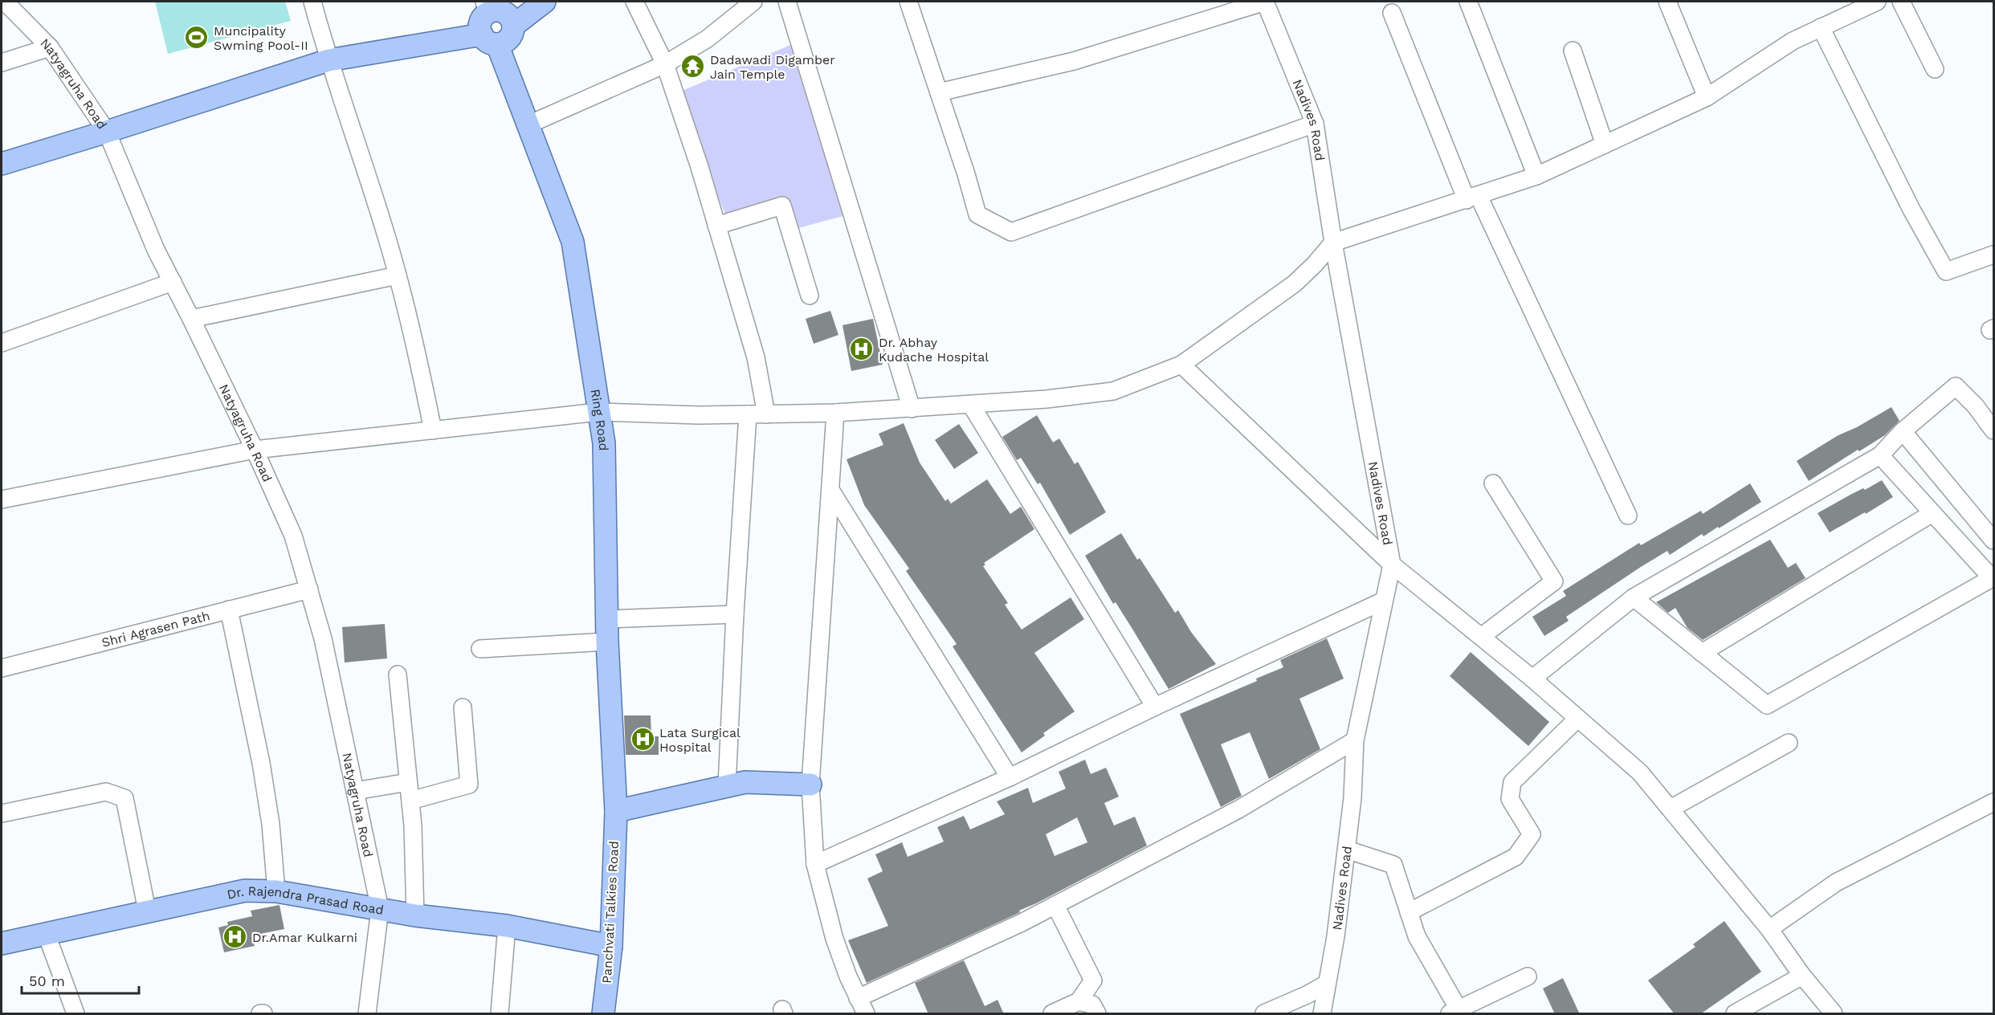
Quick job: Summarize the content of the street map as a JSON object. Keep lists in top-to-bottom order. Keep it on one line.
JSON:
{"streets":{"main road":["Ring Road","Dr. Rajendra Prasad Road","Panchvati Talkies Road"],"street":["Natyagruha Road","Nadives Road","Shri Agrasen Path"]},"crossings":[["Natyagruha Road","Shri Agrasen Path"],["Natyagruha Road","Dr. Rajendra Prasad Road"],["Ring Road","Panchvati Talkies Road"],["Dr. Rajendra Prasad Road","Panchvati Talkies Road"]],"places":{"sports":["Muncipality Swming Pool-II"],"temple":["Dadawadi Digamber Jain Temple"],"hospital":["Dr. Abhay Kudache Hospital","Lata Surgical Hospital","Dr.Amar Kulkarni"]},"scale_bar":"50 m"}
